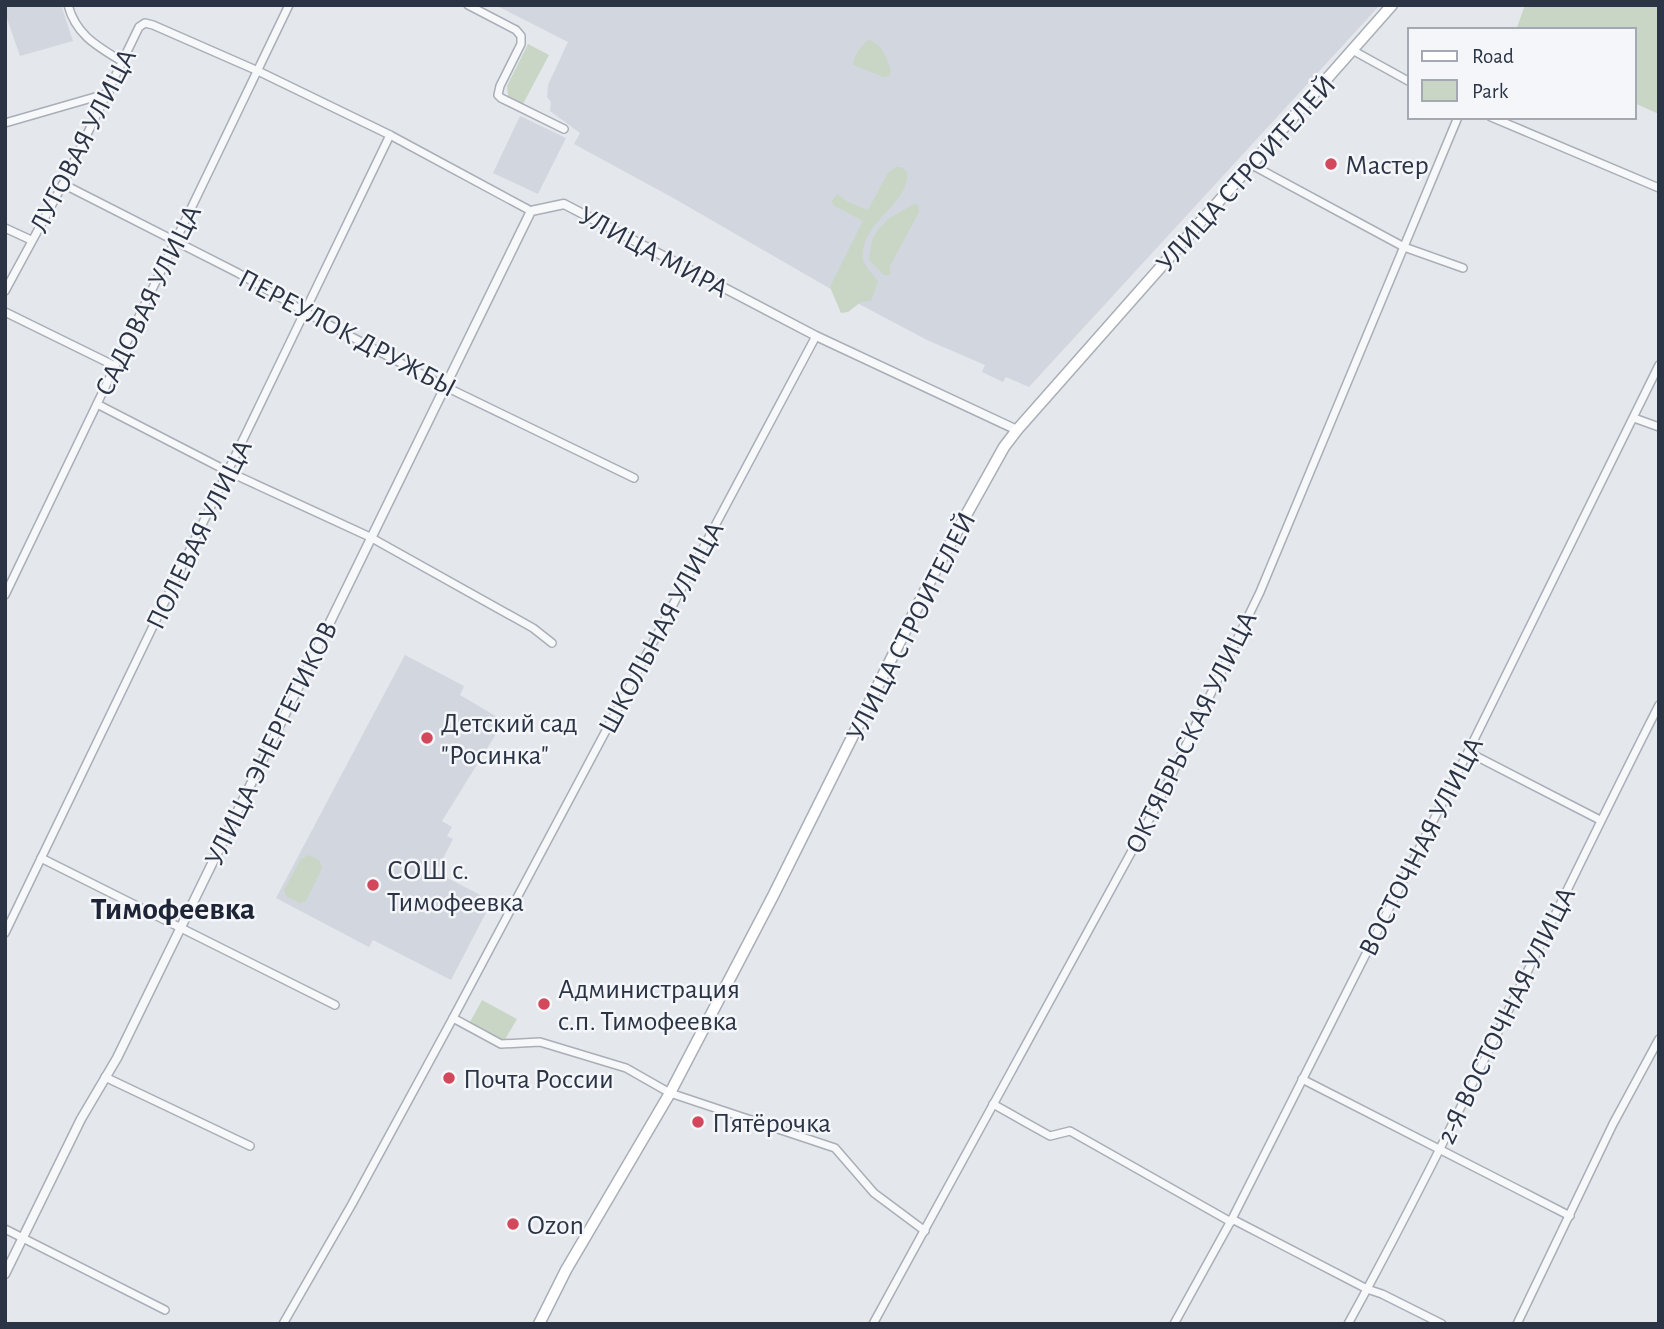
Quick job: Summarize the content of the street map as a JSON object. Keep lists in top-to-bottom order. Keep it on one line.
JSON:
{"streets":{"main road":["УЛИЦА СТРОИТЕЛЕЙ"],"street":["ЛУГОВАЯ УЛИЦА","УЛИЦА МИРА","САДОВАЯ УЛИЦА","ПЕРЕУЛОК ДРУЖБЫ","ПОЛЕВАЯ УЛИЦА","ШКОЛЬНАЯ УЛИЦА","ОКТЯБРЬСКАЯ УЛИЦА","УЛИЦА ЭНЕРГЕТИКОВ","ВОСТОЧНАЯ УЛИЦА","2-Я ВОСТОЧНАЯ УЛИЦА"]},"crossings":[["ЛУГОВАЯ УЛИЦА","САДОВАЯ УЛИЦА"],["ЛУГОВАЯ УЛИЦА","ПЕРЕУЛОК ДРУЖБЫ"],["УЛИЦА СТРОИТЕЛЕЙ","УЛИЦА МИРА"],["УЛИЦА МИРА","ШКОЛЬНАЯ УЛИЦА"],["УЛИЦА МИРА","УЛИЦА ЭНЕРГЕТИКОВ"],["САДОВАЯ УЛИЦА","ПЕРЕУЛОК ДРУЖБЫ"],["ПЕРЕУЛОК ДРУЖБЫ","ПОЛЕВАЯ УЛИЦА"],["ПЕРЕУЛОК ДРУЖБЫ","УЛИЦА ЭНЕРГЕТИКОВ"]],"districts":["Тимофеевка"],"places":["Мастер","Детский сад \"Росинка\"","СОШ с. Тимофеевка","Администрация с.п. Тимофеевка","Почта России","Пятёрочка","Ozon"],"legend":["Road","Park"]}
